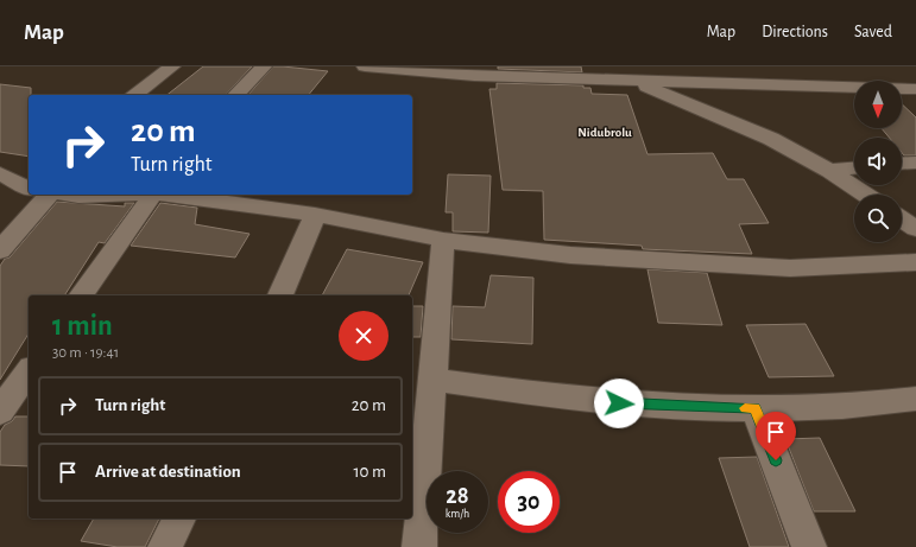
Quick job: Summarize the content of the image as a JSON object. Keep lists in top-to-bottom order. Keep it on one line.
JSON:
{"districts":["Nidubrolu"],"north":"bottom","page":{"header":"Map","nav":["Map","Directions","Saved"],"turn":["20 m","Turn right"],"heading":["1 min","30 m · 19:41"],"list":[{"name":"Turn right","value":"20 m"},{"name":"Arrive at destination","value":"10 m"}],"speed":"28 km/h","limit":"30"}}
